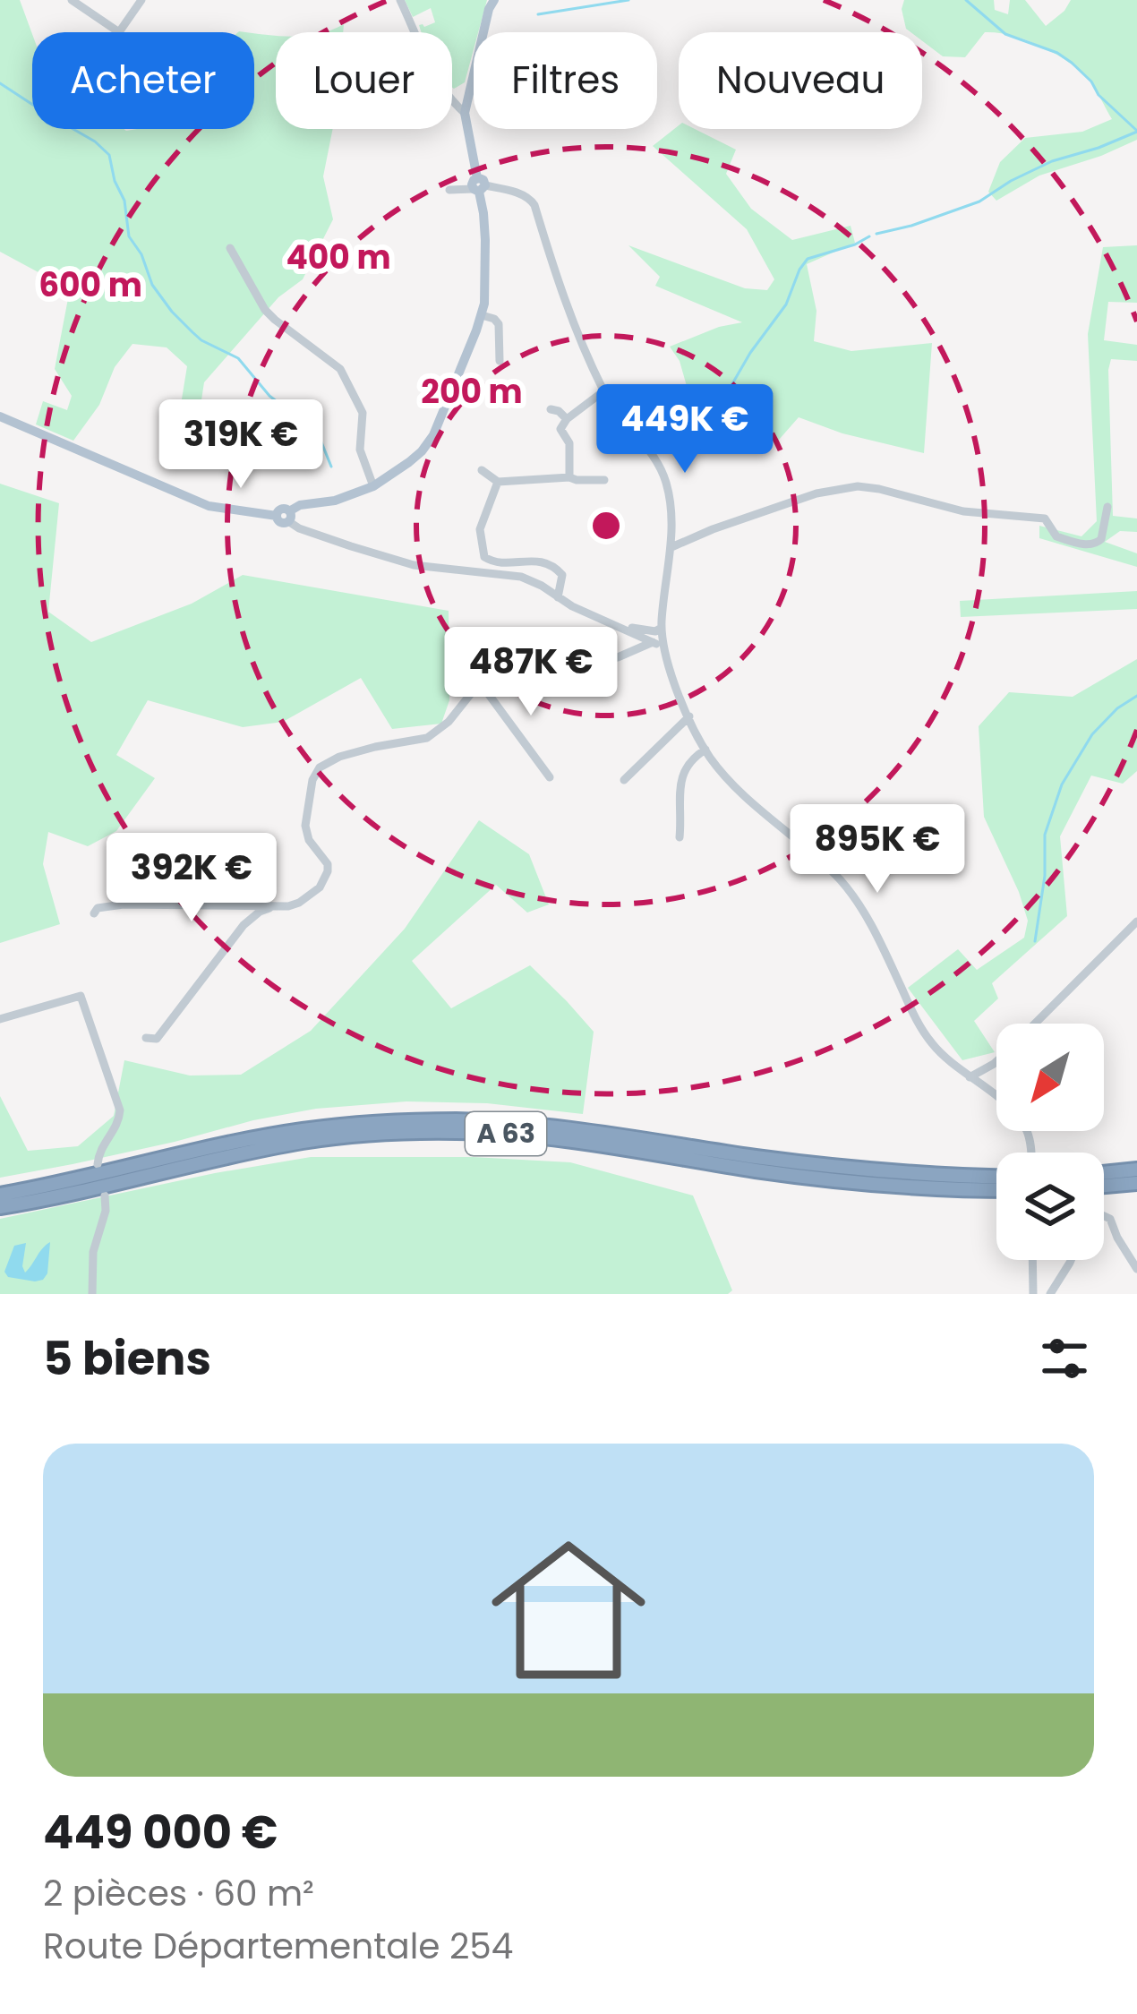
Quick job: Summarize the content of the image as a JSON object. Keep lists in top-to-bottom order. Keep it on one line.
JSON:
{"streets":{"highway":["A 63"]},"north":"bottom left","page":{"chip":["Acheter","Louer","Filtres","Nouveau"],"price":["449K €","319K €","487K €","895K €","392K €"],"heading":"5 biens","list":[{"name":"449 000 €","note":"2 pièces · 60 m² · Route Départementale 254"}]},"rings":["400 m","600 m","200 m"]}
